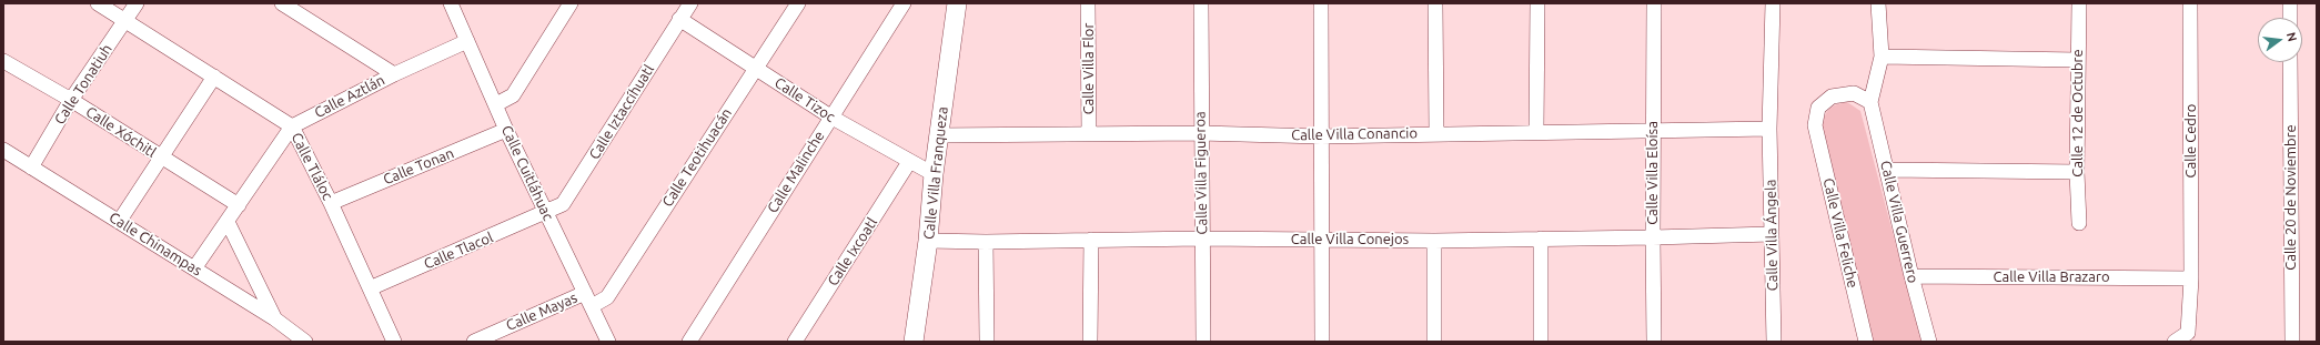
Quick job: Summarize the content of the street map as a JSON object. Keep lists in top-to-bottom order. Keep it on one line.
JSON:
{"streets":{"street":["Calle Villa Flor","Calle Tonatiuh","Calle Aztlán","Calle Tizoc","Calle Iztaccíhuatl","Calle 12 de Octubre","Calle Xóchitl","Calle Villa Conancio","Calle Cedro","Calle Teotihuacán","Calle Tláloc","Calle Tonan","Calle Malinche","Calle Cuitláhuac","Calle Villa Franqueza","Calle Villa Figueroa","Calle Villa Eloísa","Calle 20 de Noviembre","Calle Villa Guerrero","Calle Villa Feliche","Calle Villa Ángela","Calle Villa Conejos","Calle Chinampas","Calle Tlacol","Calle Ixcoatl","Calle Villa Brazaro","Calle Mayas"]},"crossings":[["Calle Villa Flor","Calle Villa Conancio"],["Calle Tonatiuh","Calle Xóchitl"],["Calle Tonatiuh","Calle Tláloc"],["Calle Tonatiuh","Calle Chinampas"],["Calle Aztlán","Calle Xóchitl"],["Calle Aztlán","Calle Tláloc"],["Calle Aztlán","Calle Cuitláhuac"],["Calle Aztlán","Calle Chinampas"],["Calle Tizoc","Calle Iztaccíhuatl"],["Calle Tizoc","Calle Teotihuacán"],["Calle Tizoc","Calle Malinche"],["Calle Tizoc","Calle Villa Franqueza"],["Calle Tizoc","Calle Ixcoatl"],["Calle Iztaccíhuatl","Calle Cuitláhuac"],["Calle Iztaccíhuatl","Calle Tlacol"],["Calle Villa Conancio","Calle Villa Franqueza"],["Calle Villa Conancio","Calle Villa Figueroa"],["Calle Villa Conancio","Calle Villa Eloísa"],["Calle Villa Conancio","Calle Villa Ángela"],["Calle Cedro","Calle Villa Brazaro"],["Calle Teotihuacán","Calle Cuitláhuac"],["Calle Tláloc","Calle Tonan"],["Calle Tláloc","Calle Tlacol"],["Calle Tonan","Calle Cuitláhuac"],["Calle Cuitláhuac","Calle Tlacol"],["Calle Cuitláhuac","Calle Mayas"],["Calle Villa Franqueza","Calle Villa Conejos"],["Calle Villa Figueroa","Calle Villa Conejos"],["Calle Villa Eloísa","Calle Villa Conejos"],["Calle Villa Guerrero","Calle Villa Feliche"],["Calle Villa Guerrero","Calle Villa Brazaro"],["Calle Villa Ángela","Calle Villa Conejos"]],"north":"right"}
